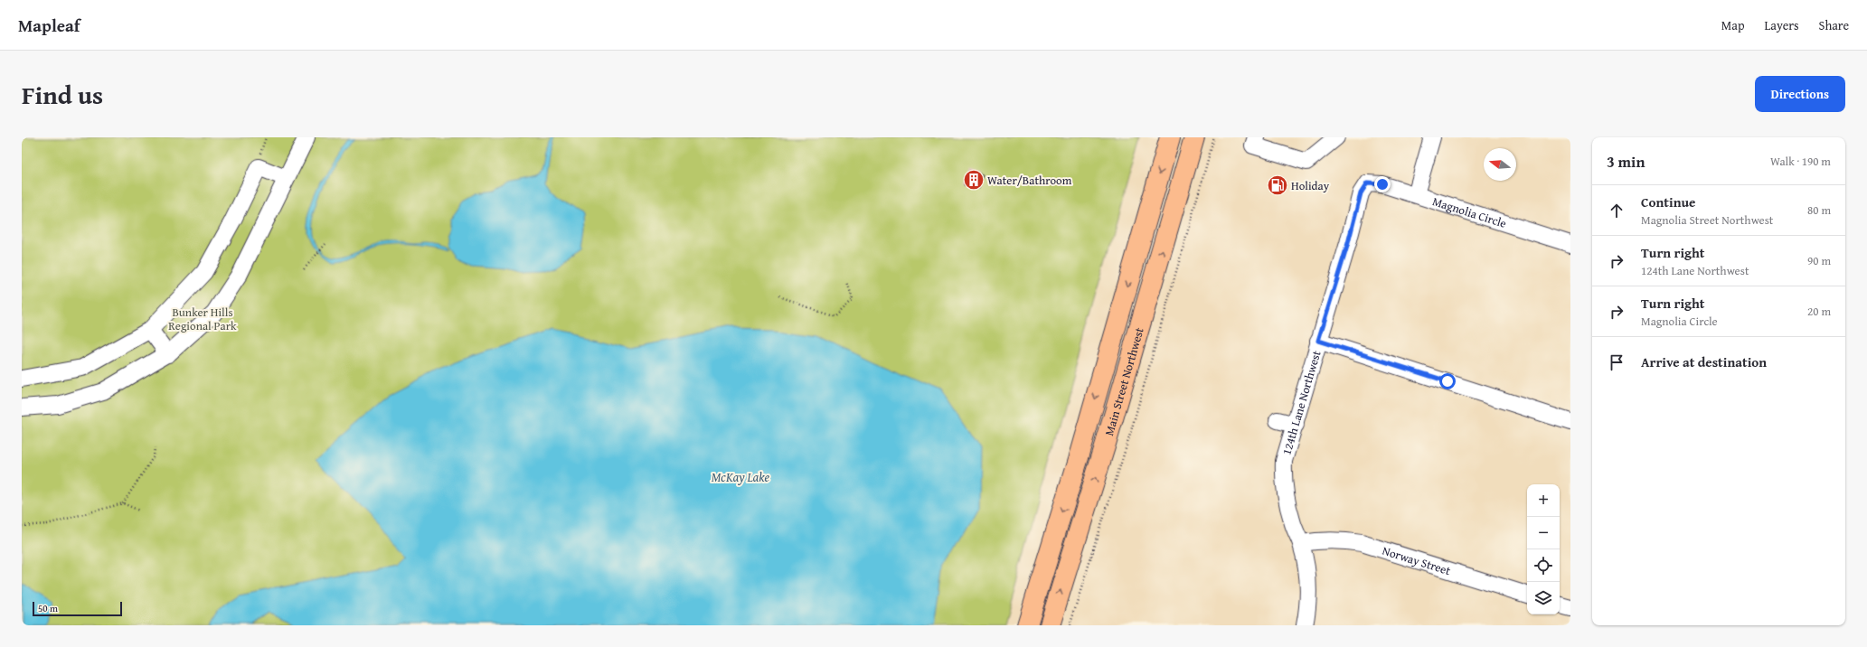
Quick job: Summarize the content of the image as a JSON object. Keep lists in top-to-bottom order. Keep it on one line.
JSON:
{"streets":{"main road":["Main Street Northwest"],"street":["Magnolia Circle","124th Lane Northwest","Norway Street"]},"crossings":[["Magnolia Circle","124th Lane Northwest"],["124th Lane Northwest","Norway Street"]],"water":["McKay Lake"],"parks":["Bunker Hills Regional Park"],"places":{"building":["Water/Bathroom"],"fuel station":["Holiday"]},"scale_bar":"50 m","north":"left","page":{"header":"Mapleaf","nav":["Map","Layers","Share"],"title":"Find us","buttons":"Directions","heading":["3 min","Walk · 190 m"],"list":[["Continue","Magnolia Street Northwest","80 m"],["Turn right","124th Lane Northwest","90 m"],["Turn right","Magnolia Circle","20 m"],"Arrive at destination"],"map_buttons":["+","−"],"scale":"50 m"}}
